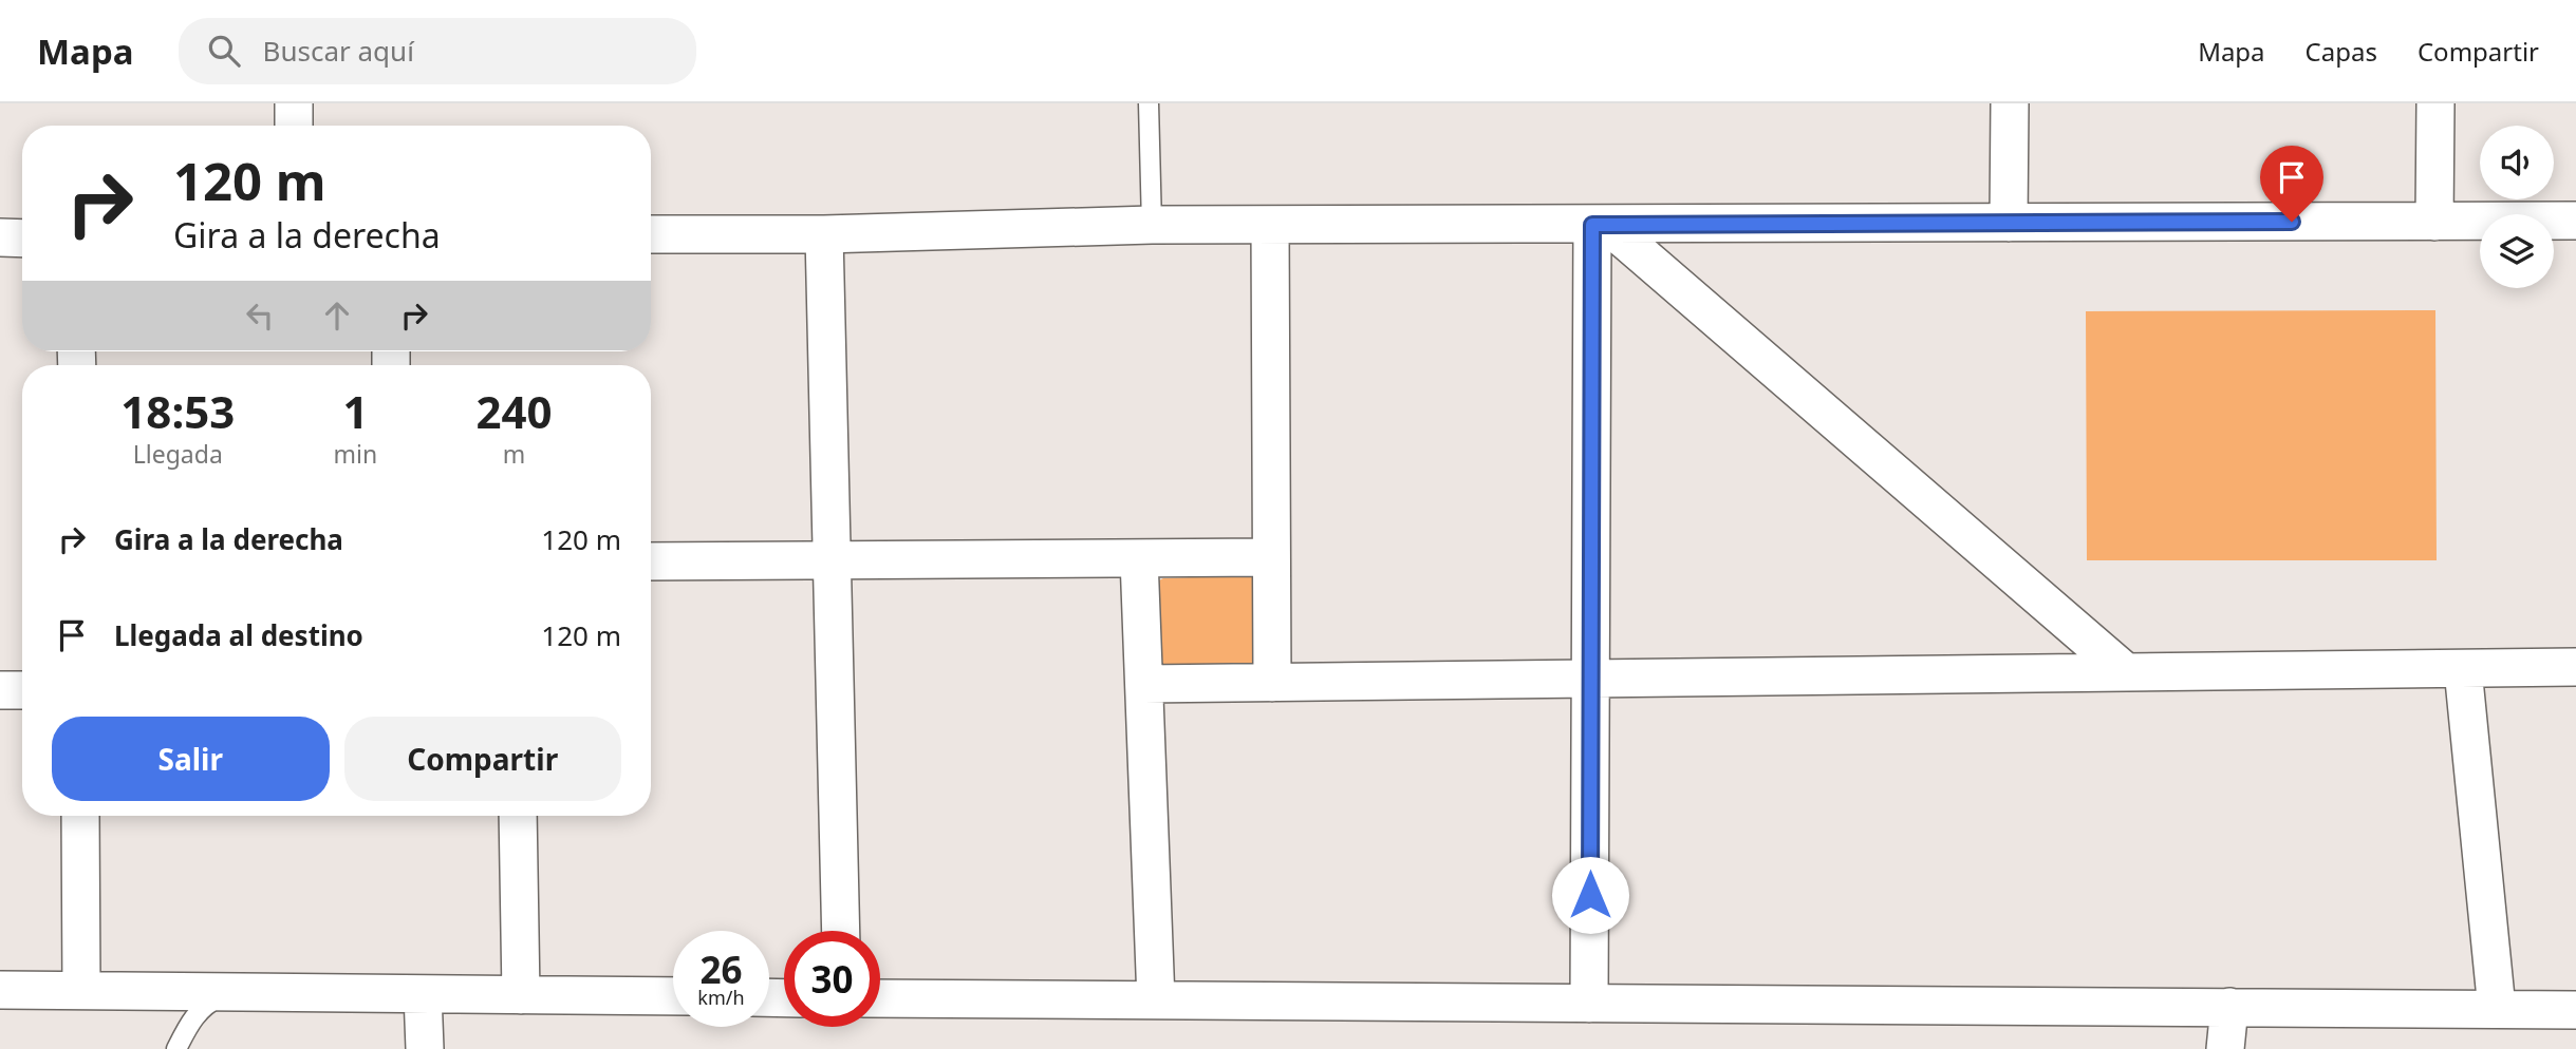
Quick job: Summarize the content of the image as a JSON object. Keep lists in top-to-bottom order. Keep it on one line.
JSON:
{"page":{"header":"Mapa","search":"Buscar aquí","nav":["Mapa","Capas","Compartir"],"turn":["120 m","Gira a la derecha"],"eta":["18:53","Llegada","1","min","240","m"],"list":[{"name":"Gira a la derecha","value":"120 m"},{"name":"Llegada al destino","value":"120 m"}],"buttons":["Salir","Compartir"],"speed":"26 km/h","limit":"30"}}
